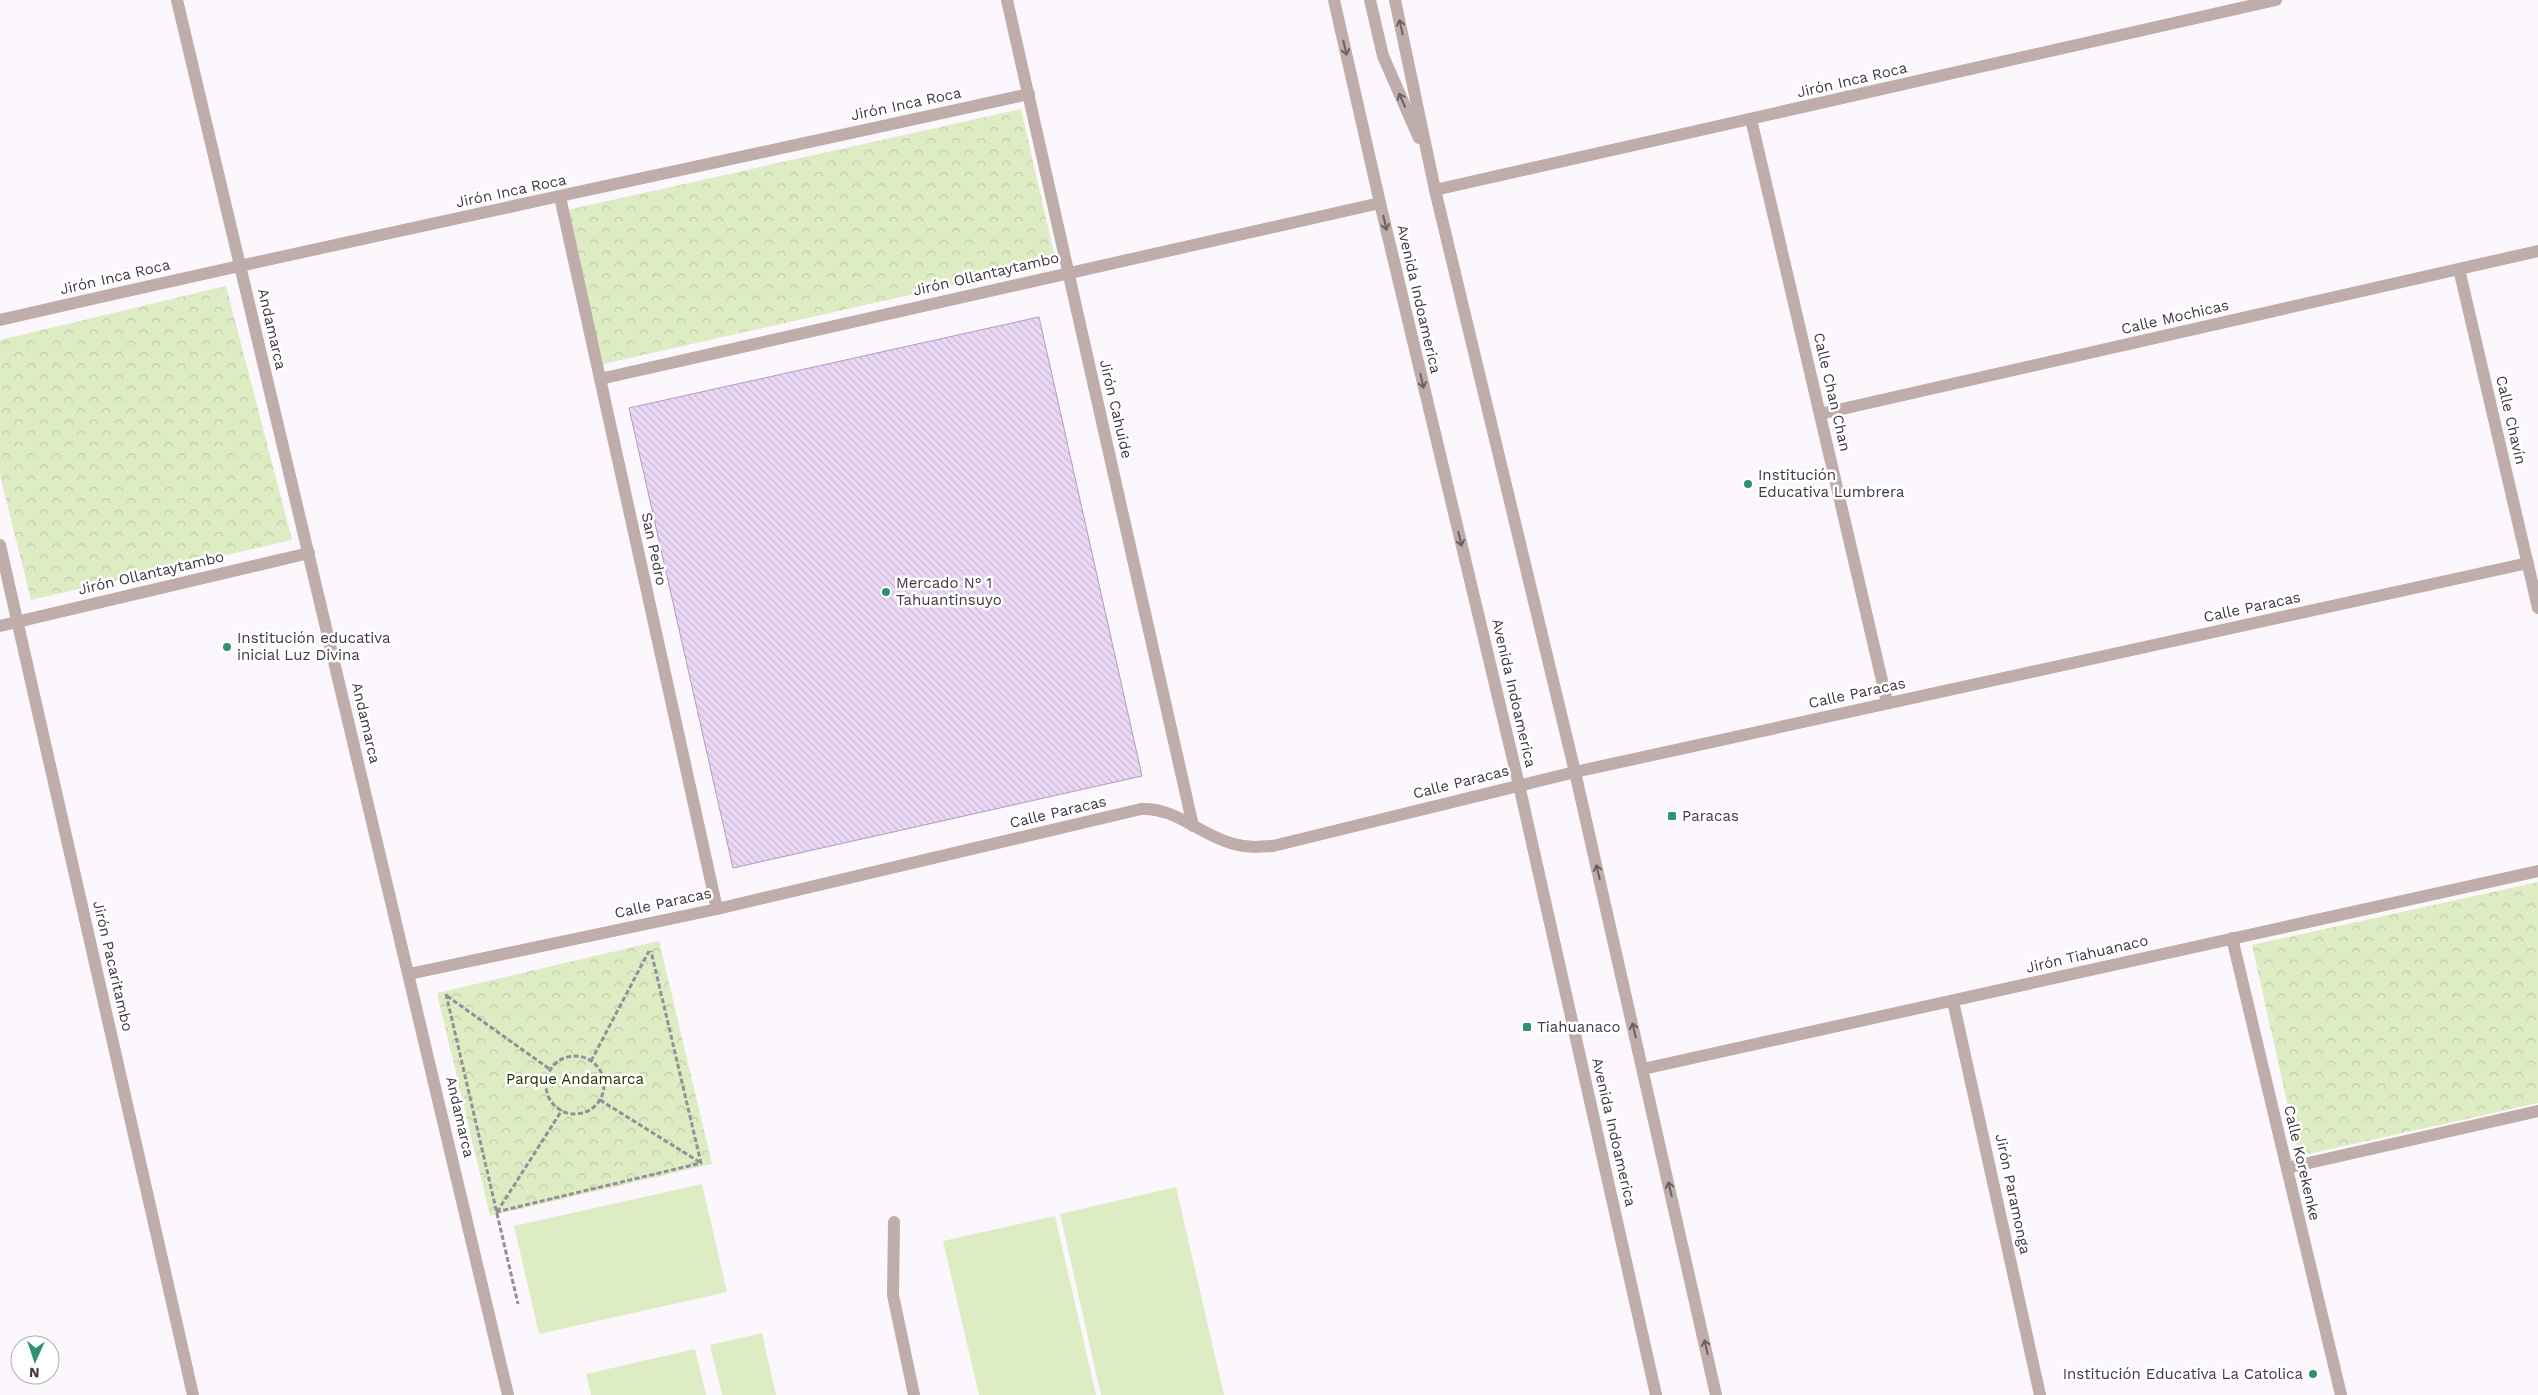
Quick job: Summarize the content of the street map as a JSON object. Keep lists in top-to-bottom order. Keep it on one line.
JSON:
{"streets":{"street":["Jirón Inca Roca","Jirón Ollantaytambo","Avenida Indoamerica","Calle Mochicas","Andamarca","Calle Chan Chan","Jirón Cahuide","Calle Chavín","San Pedro","Calle Paracas","Jirón Tiahuanaco","Jirón Pacaritambo","Calle Korekenke","Jirón Paramonga"]},"crossings":[["Jirón Inca Roca","Andamarca"],["Jirón Inca Roca","Calle Chan Chan"],["Jirón Inca Roca","Jirón Cahuide"],["Jirón Inca Roca","San Pedro"],["Jirón Ollantaytambo","Avenida Indoamerica"],["Jirón Ollantaytambo","Andamarca"],["Jirón Ollantaytambo","Jirón Cahuide"],["Jirón Ollantaytambo","San Pedro"],["Jirón Ollantaytambo","Jirón Pacaritambo"],["Avenida Indoamerica","Calle Paracas"],["Calle Mochicas","Calle Chan Chan"],["Calle Mochicas","Calle Chavín"],["Andamarca","Calle Paracas"],["Calle Chan Chan","Calle Paracas"],["Jirón Cahuide","Calle Paracas"],["Calle Chavín","Calle Paracas"],["San Pedro","Calle Paracas"],["Jirón Tiahuanaco","Calle Korekenke"],["Jirón Tiahuanaco","Jirón Paramonga"]],"parks":["Parque Andamarca"],"places":{"other":["Institución Educativa Lumbrera","Mercado N° 1 Tahuantinsuyo","Institución educativa inicial Luz Divina","Institución Educativa La Catolica"],"transit":["Paracas","Tiahuanaco"]},"north":"bottom"}
